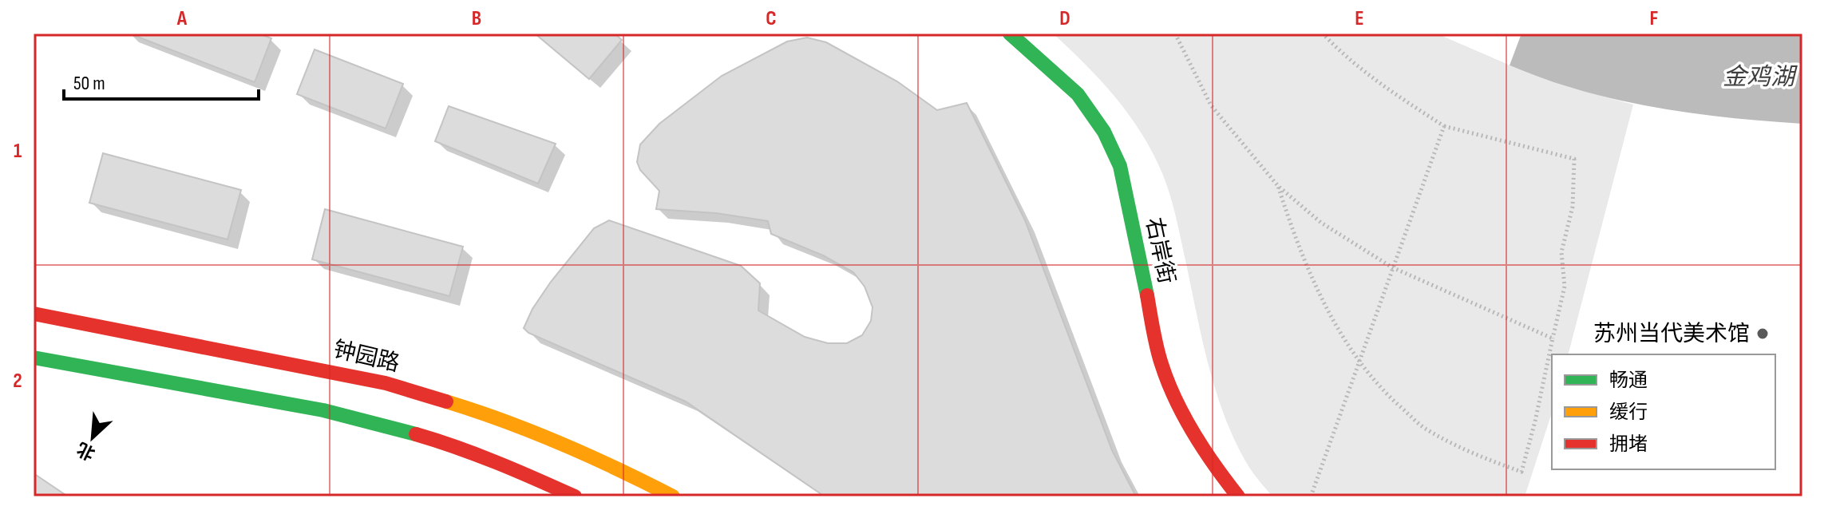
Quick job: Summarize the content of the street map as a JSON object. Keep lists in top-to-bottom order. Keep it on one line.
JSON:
{"streets":{"main road":["右岸街","钟园路"]},"water":["金鸡湖"],"places":["苏州当代美术馆"],"legend":["畅通","缓行","拥堵"],"scale_bar":"50 m","north":"bottom left","grid":{"columns":["A","B","C","D","E","F"],"rows":["1","2"]}}
